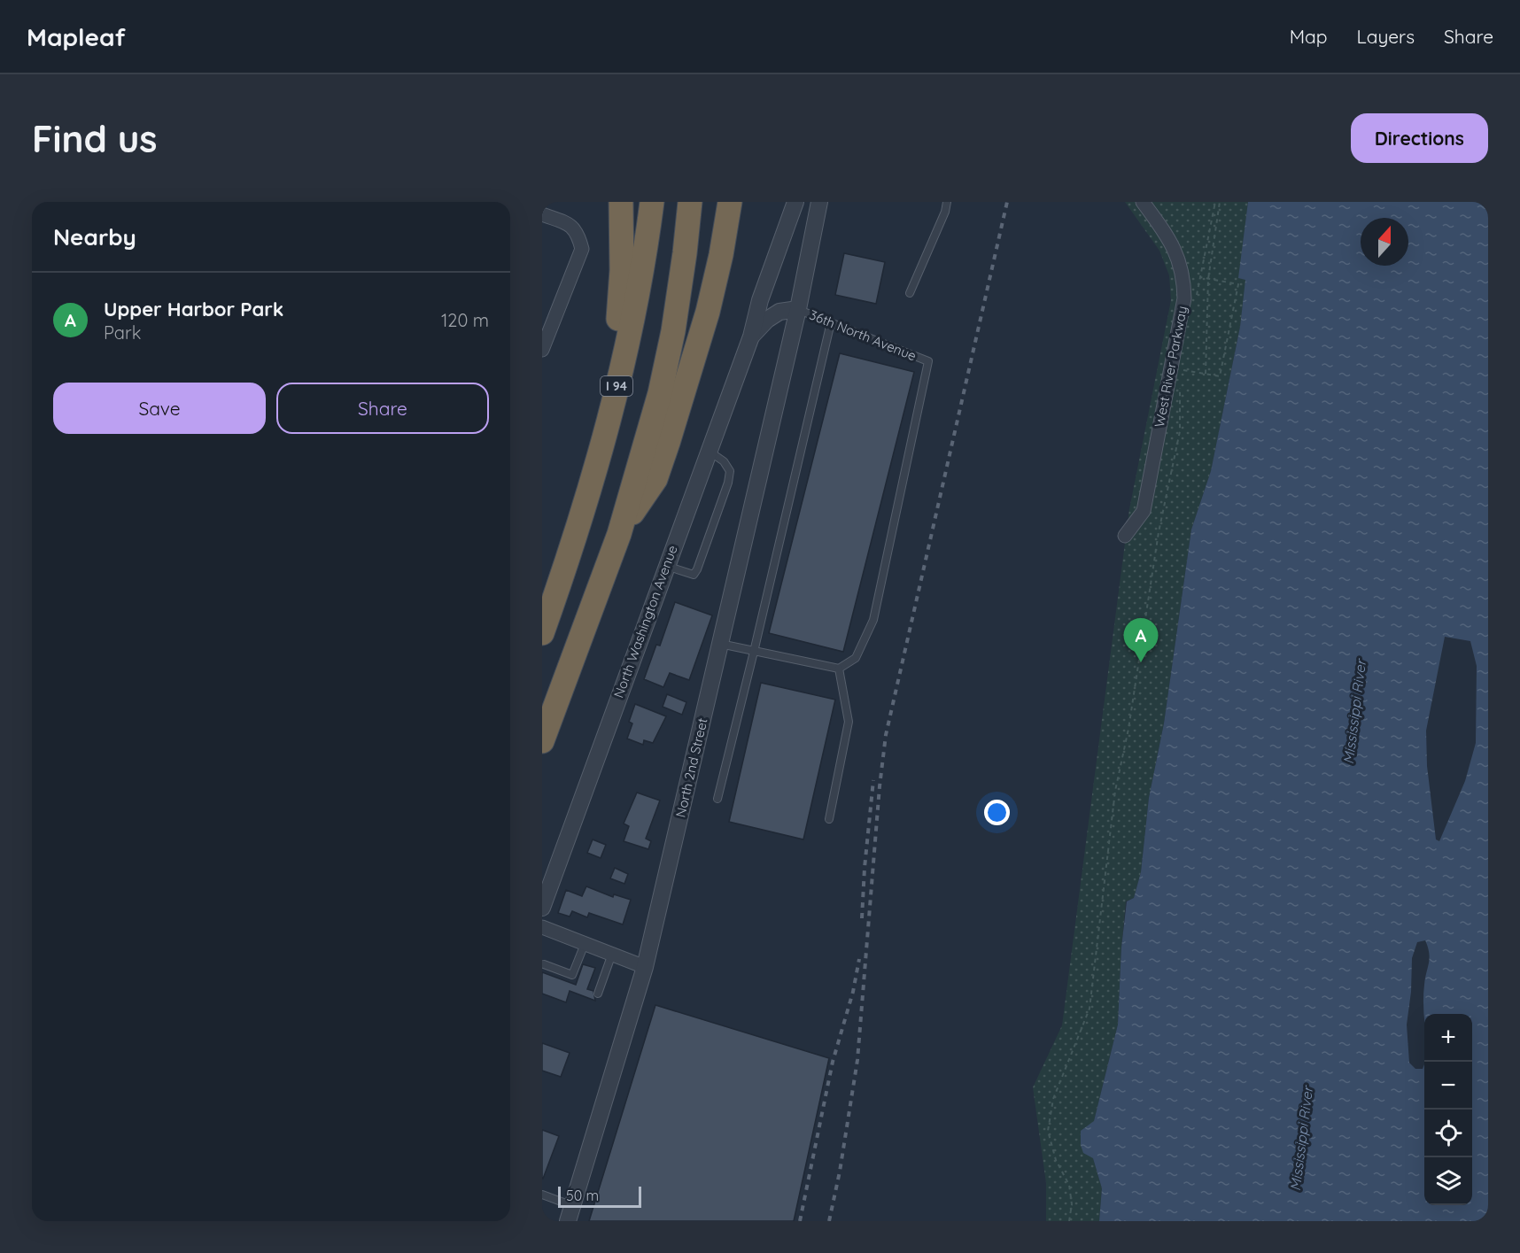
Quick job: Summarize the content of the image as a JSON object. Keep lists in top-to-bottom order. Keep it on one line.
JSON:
{"streets":{"highway":["I 94"],"street":["West River Parkway","North Washington Avenue","North 2nd Street"],"lane":["36th North Avenue"]},"crossings":[["36th North Avenue","North Washington Avenue"],["36th North Avenue","North 2nd Street"],["North Washington Avenue","North 2nd Street"]],"water":["Mississippi River"],"scale_bar":"50 m","north":"top","page":{"header":"Mapleaf","nav":["Map","Layers","Share"],"buttons":["Directions",["Save","Share"]],"title":"Find us","heading":"Nearby","list":[{"mark":"A","name":"Upper Harbor Park","note":"Park","value":"120 m"}],"pins":"A","map_buttons":["+","−"],"scale":"50 m"}}
